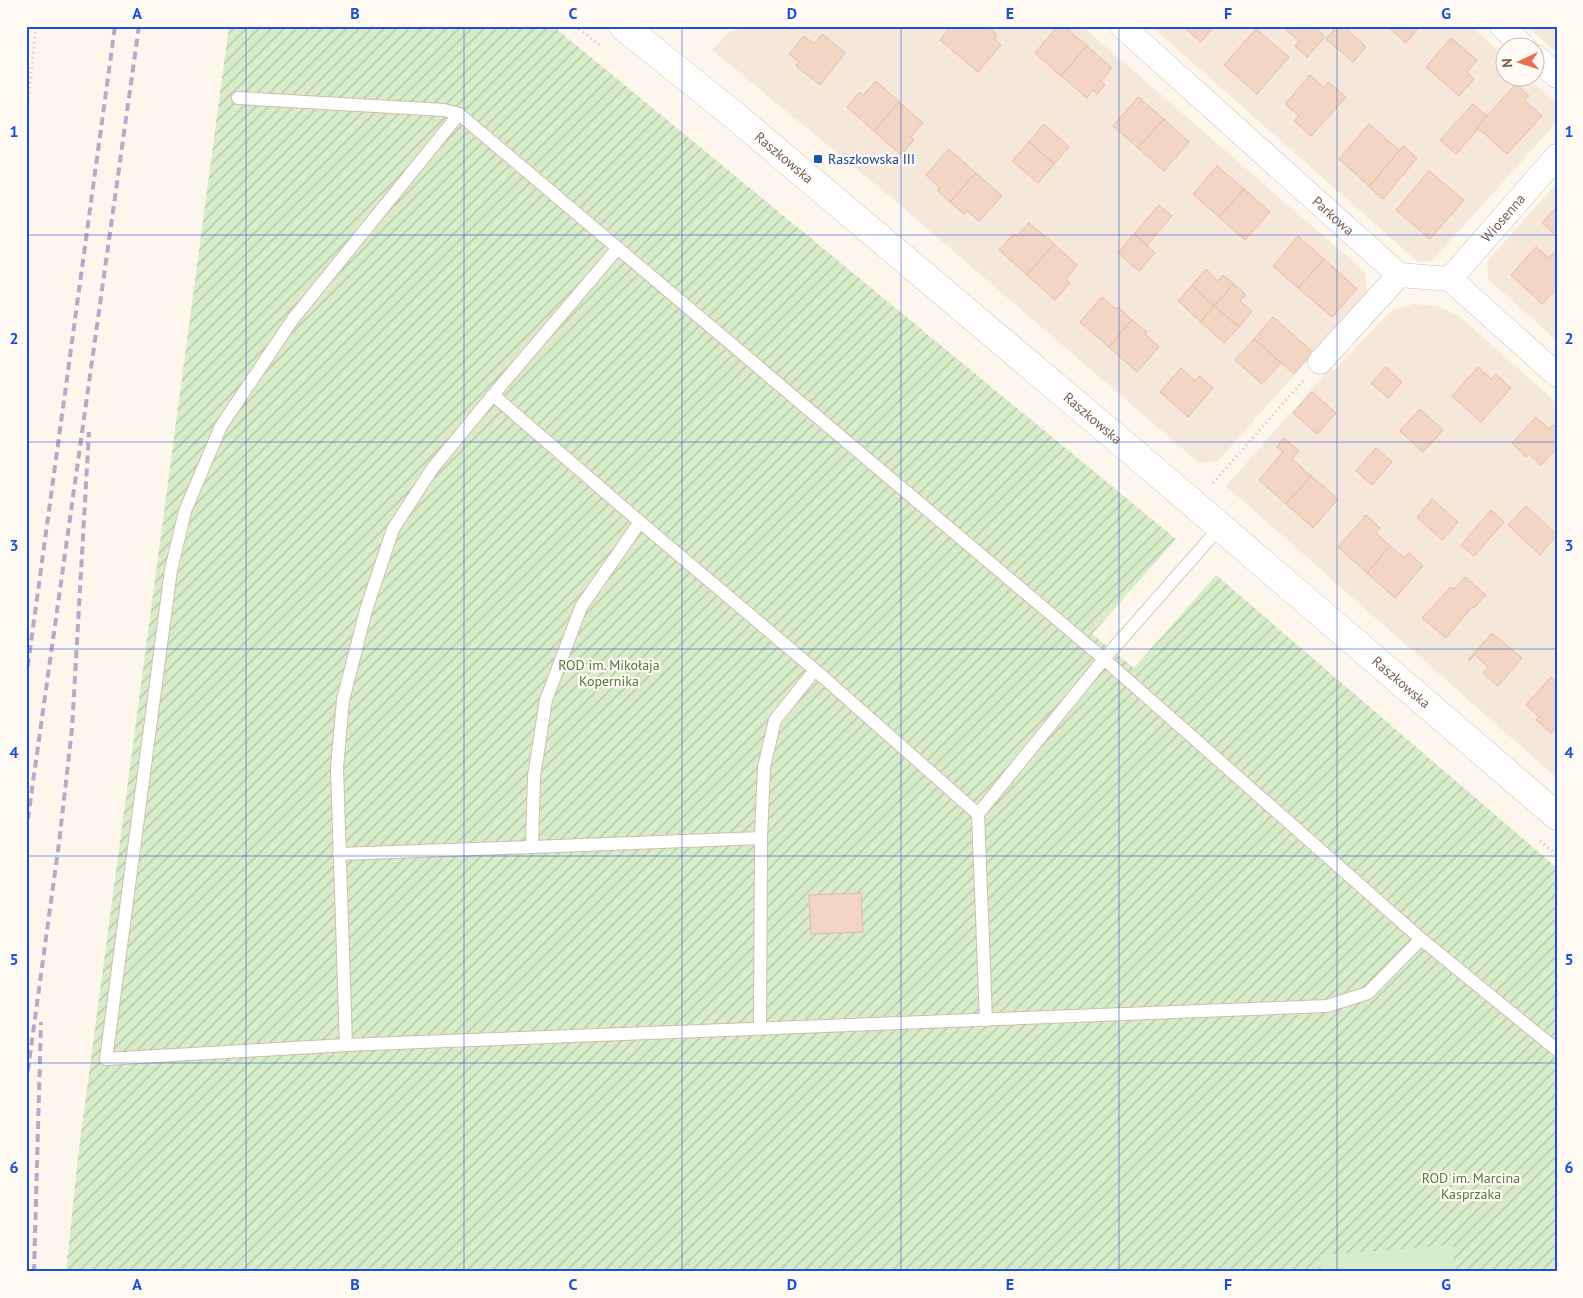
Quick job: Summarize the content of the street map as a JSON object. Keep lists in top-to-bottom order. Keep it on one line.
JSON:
{"streets":{"street":["Raszkowska","Parkowa","Wiosenna"]},"parks":["ROD im. Mikołaja Kopernika","ROD im. Marcina Kasprzaka"],"places":{"transit":["Raszkowska III"]},"north":"left","grid":{"columns":["A","B","C","D","E","F","G"],"rows":["1","2","3","4","5","6"]}}
